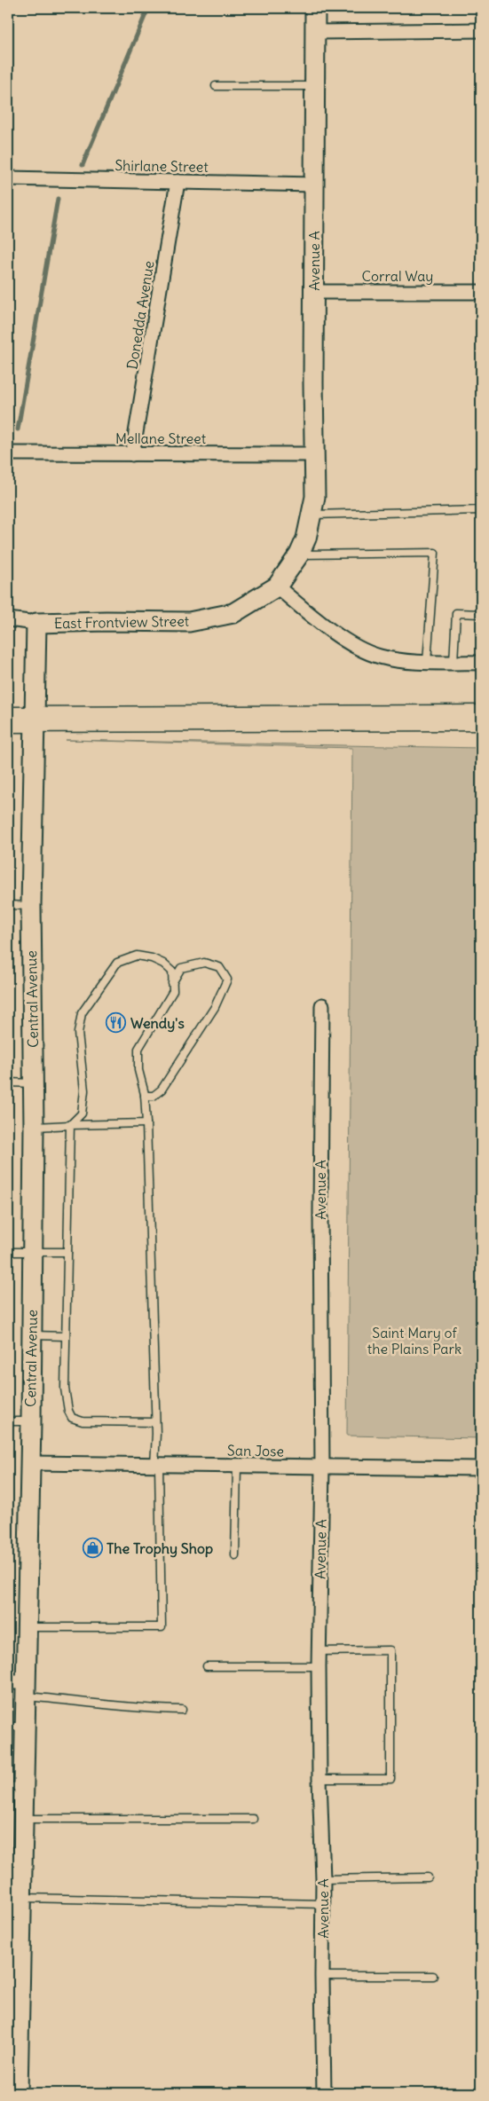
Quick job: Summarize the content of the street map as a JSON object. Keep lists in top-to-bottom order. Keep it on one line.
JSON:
{"streets":{"street":["Shirlane Street","Avenue A","Corral Way","Donedda Avenue","Mellane Street","East Frontview Street","Central Avenue","San Jose"]},"crossings":[["Shirlane Street","Avenue A"],["Shirlane Street","Donedda Avenue"],["Avenue A","Corral Way"],["Avenue A","Mellane Street"],["Avenue A","East Frontview Street"],["Avenue A","San Jose"],["Donedda Avenue","Mellane Street"],["East Frontview Street","Central Avenue"],["Central Avenue","San Jose"]],"parks":["Saint Mary of the Plains Park"],"places":{"restaurant":["Wendy's"],"shop":["The Trophy Shop"]}}
